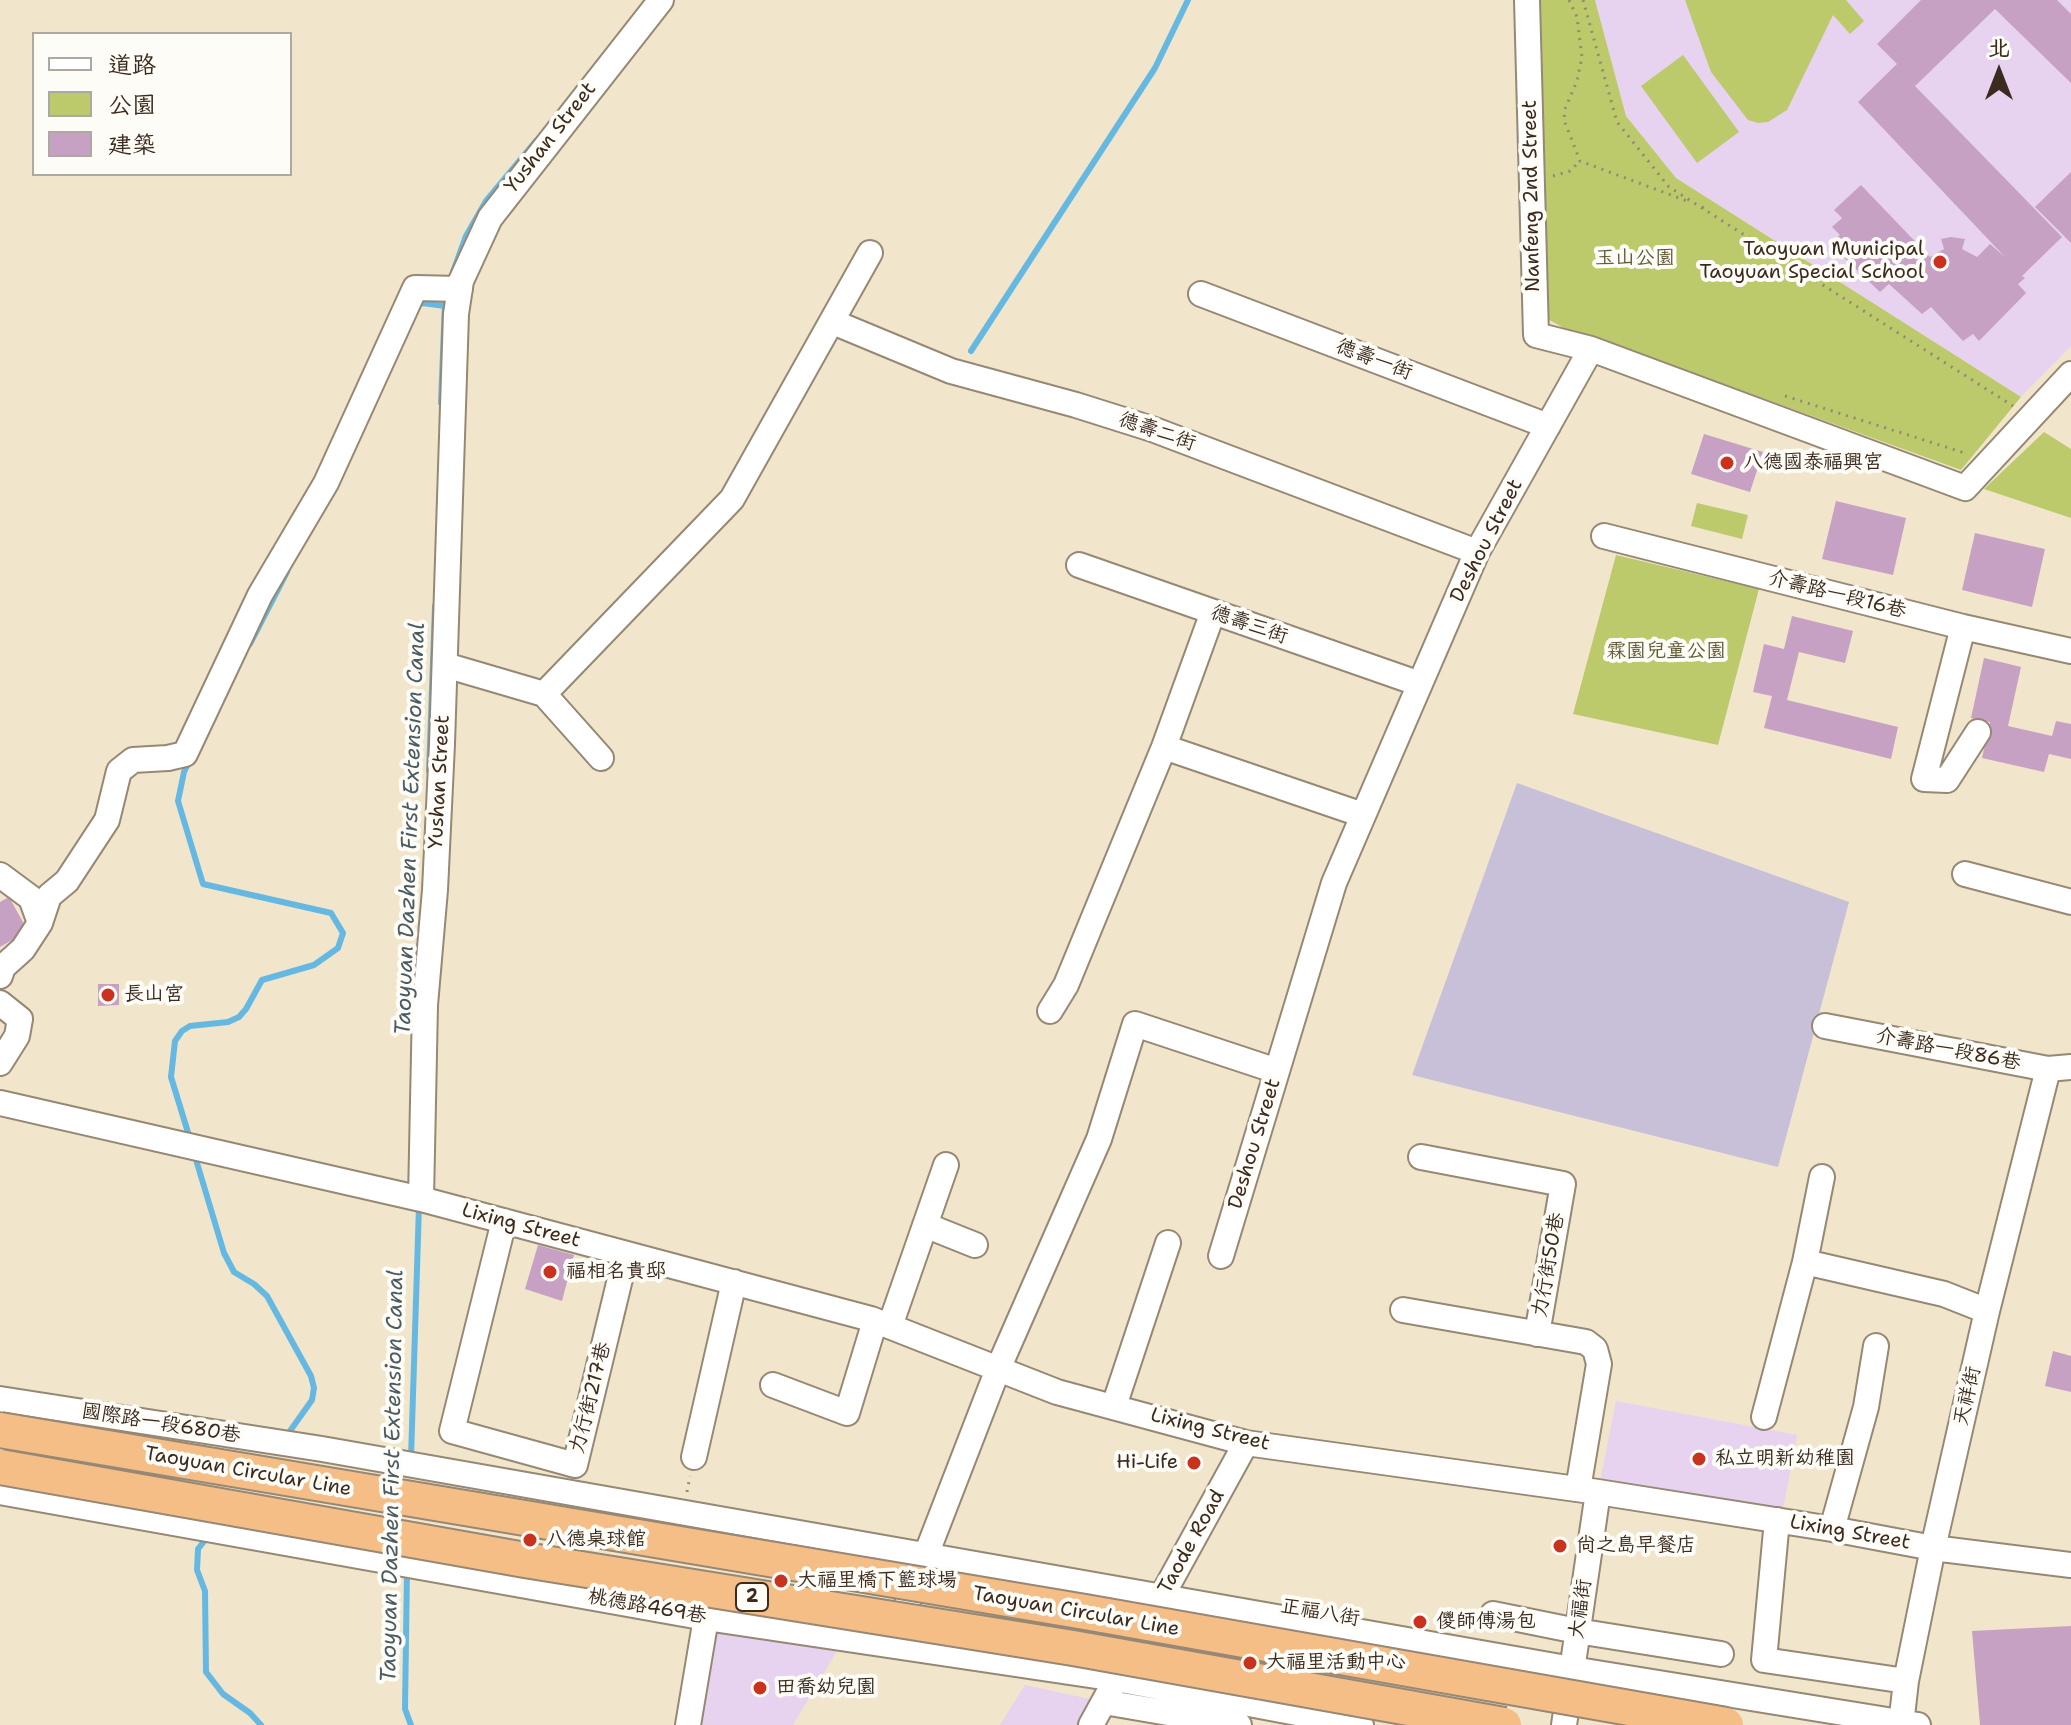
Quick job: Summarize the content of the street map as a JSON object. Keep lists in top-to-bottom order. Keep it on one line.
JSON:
{"streets":{"highway":["Taoyuan Circular Line","2"],"street":["Yushan Street","Nanfeng 2nd Street","德壽一街","德壽二街","Deshou Street","介壽路一段16巷","德壽三街","介壽路一段86巷","Lixing Street","力行街50巷","天祥街","力行街217巷","國際路一段680巷","Taode Road","桃德路469巷","大福街","正福八街"]},"crossings":[["Yushan Street","Lixing Street"],["Nanfeng 2nd Street","Deshou Street"],["德壽一街","Deshou Street"],["德壽二街","Deshou Street"],["Deshou Street","德壽三街"],["介壽路一段86巷","天祥街"],["Lixing Street","力行街50巷"],["Lixing Street","天祥街"],["Lixing Street","力行街217巷"],["Lixing Street","Taode Road"],["Lixing Street","大福街"],["力行街50巷","大福街"],["Taode Road","桃德路469巷"],["Taode Road","正福八街"]],"water":["Taoyuan Dazhen First Extension Canal"],"parks":["玉山公園","霖園兒童公園"],"places":["Taoyuan Municipal Taoyuan Special School","八德國泰福興宮","長山宮","福相名貴邸","私立明新幼稚園","Hi-Life","八德桌球館","尚之島早餐店","大福里橋下籃球場","儍師傅湯包","大福里活動中心","田喬幼兒園"],"legend":["道路","公園","建築"],"north":"top"}
